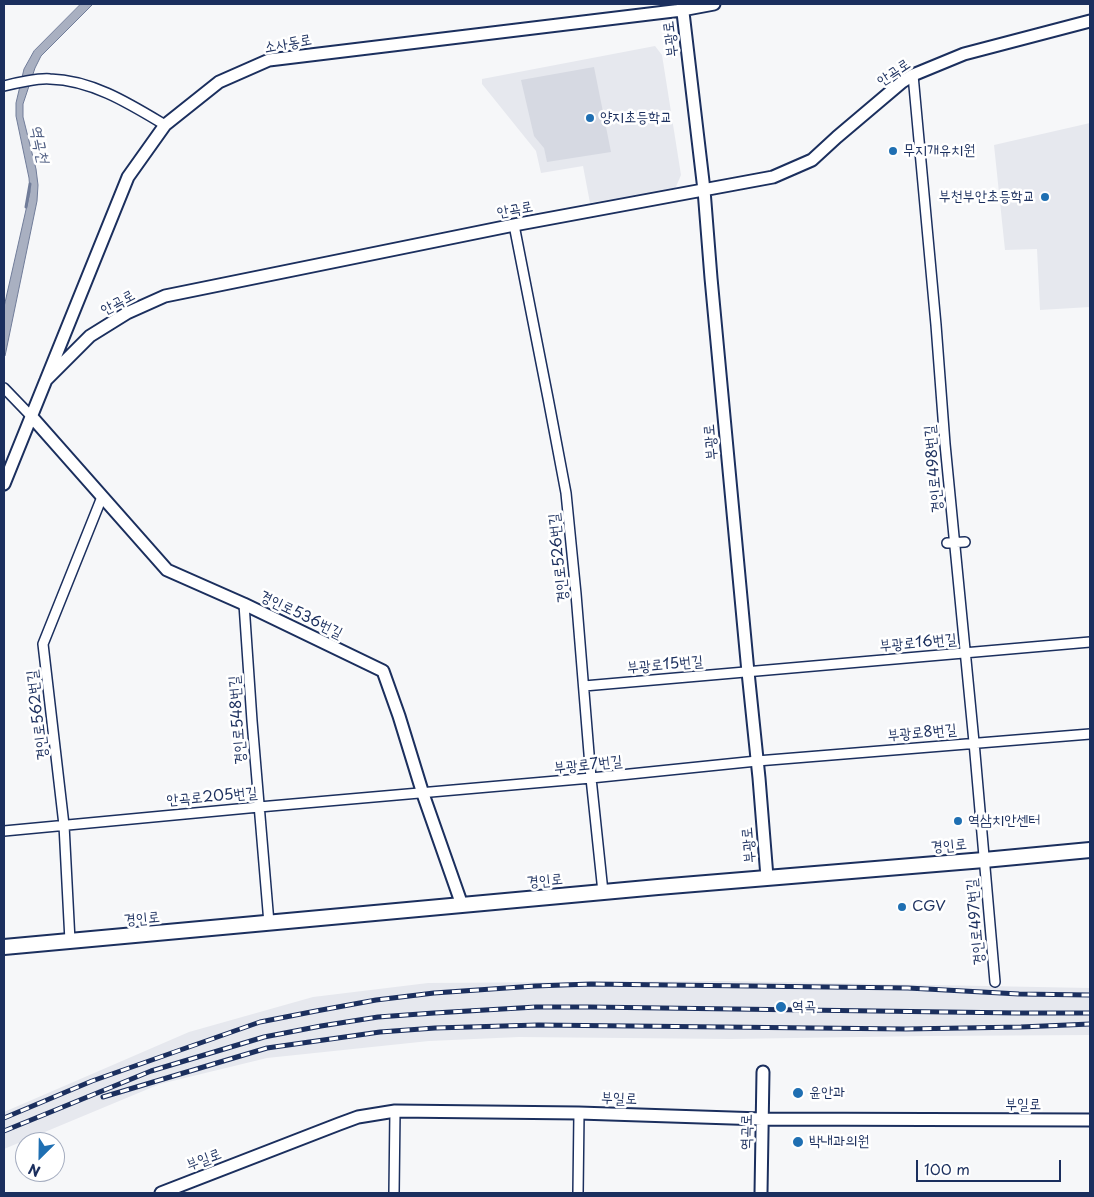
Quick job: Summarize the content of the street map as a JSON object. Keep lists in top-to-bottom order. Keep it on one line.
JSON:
{"streets":{"main road":["경인로"],"street":["부광로","소사동로","안곡로","경인로498번길","경인로526번길","경인로536번길","부광로16번길","부광로15번길","경인로562번길","경인로548번길","부광로8번길","부광로7번길","안곡로205번길","경인로497번길","부일로","역곡로"]},"crossings":[["부광로","소사동로"],["부광로","안곡로"],["부광로","부광로16번길"],["부광로","부광로15번길"],["부광로","부광로8번길"],["부광로","부광로7번길"],["부광로","경인로"],["소사동로","안곡로"],["안곡로","경인로498번길"],["안곡로","경인로526번길"],["안곡로","경인로536번길"],["경인로498번길","부광로16번길"],["경인로498번길","부광로8번길"],["경인로498번길","경인로"],["경인로498번길","경인로497번길"],["경인로526번길","부광로15번길"],["경인로526번길","부광로7번길"],["경인로526번길","경인로"],["경인로536번길","경인로562번길"],["경인로536번길","경인로548번길"],["경인로536번길","부광로7번길"],["경인로536번길","안곡로205번길"],["경인로536번길","경인로"],["부광로16번길","부광로15번길"],["경인로562번길","안곡로205번길"],["경인로562번길","경인로"],["경인로548번길","안곡로205번길"],["경인로548번길","경인로"],["부광로8번길","부광로7번길"],["부광로7번길","안곡로205번길"],["경인로","경인로497번길"],["부일로","역곡로"]],"water":["역곡천"],"places":["양지초등학교","무지개유치원","부천부안초등학교","역삼치안센터","CGV","역곡","윤안과","박내과의원"],"scale_bar":"100 m","north":"bottom left"}
